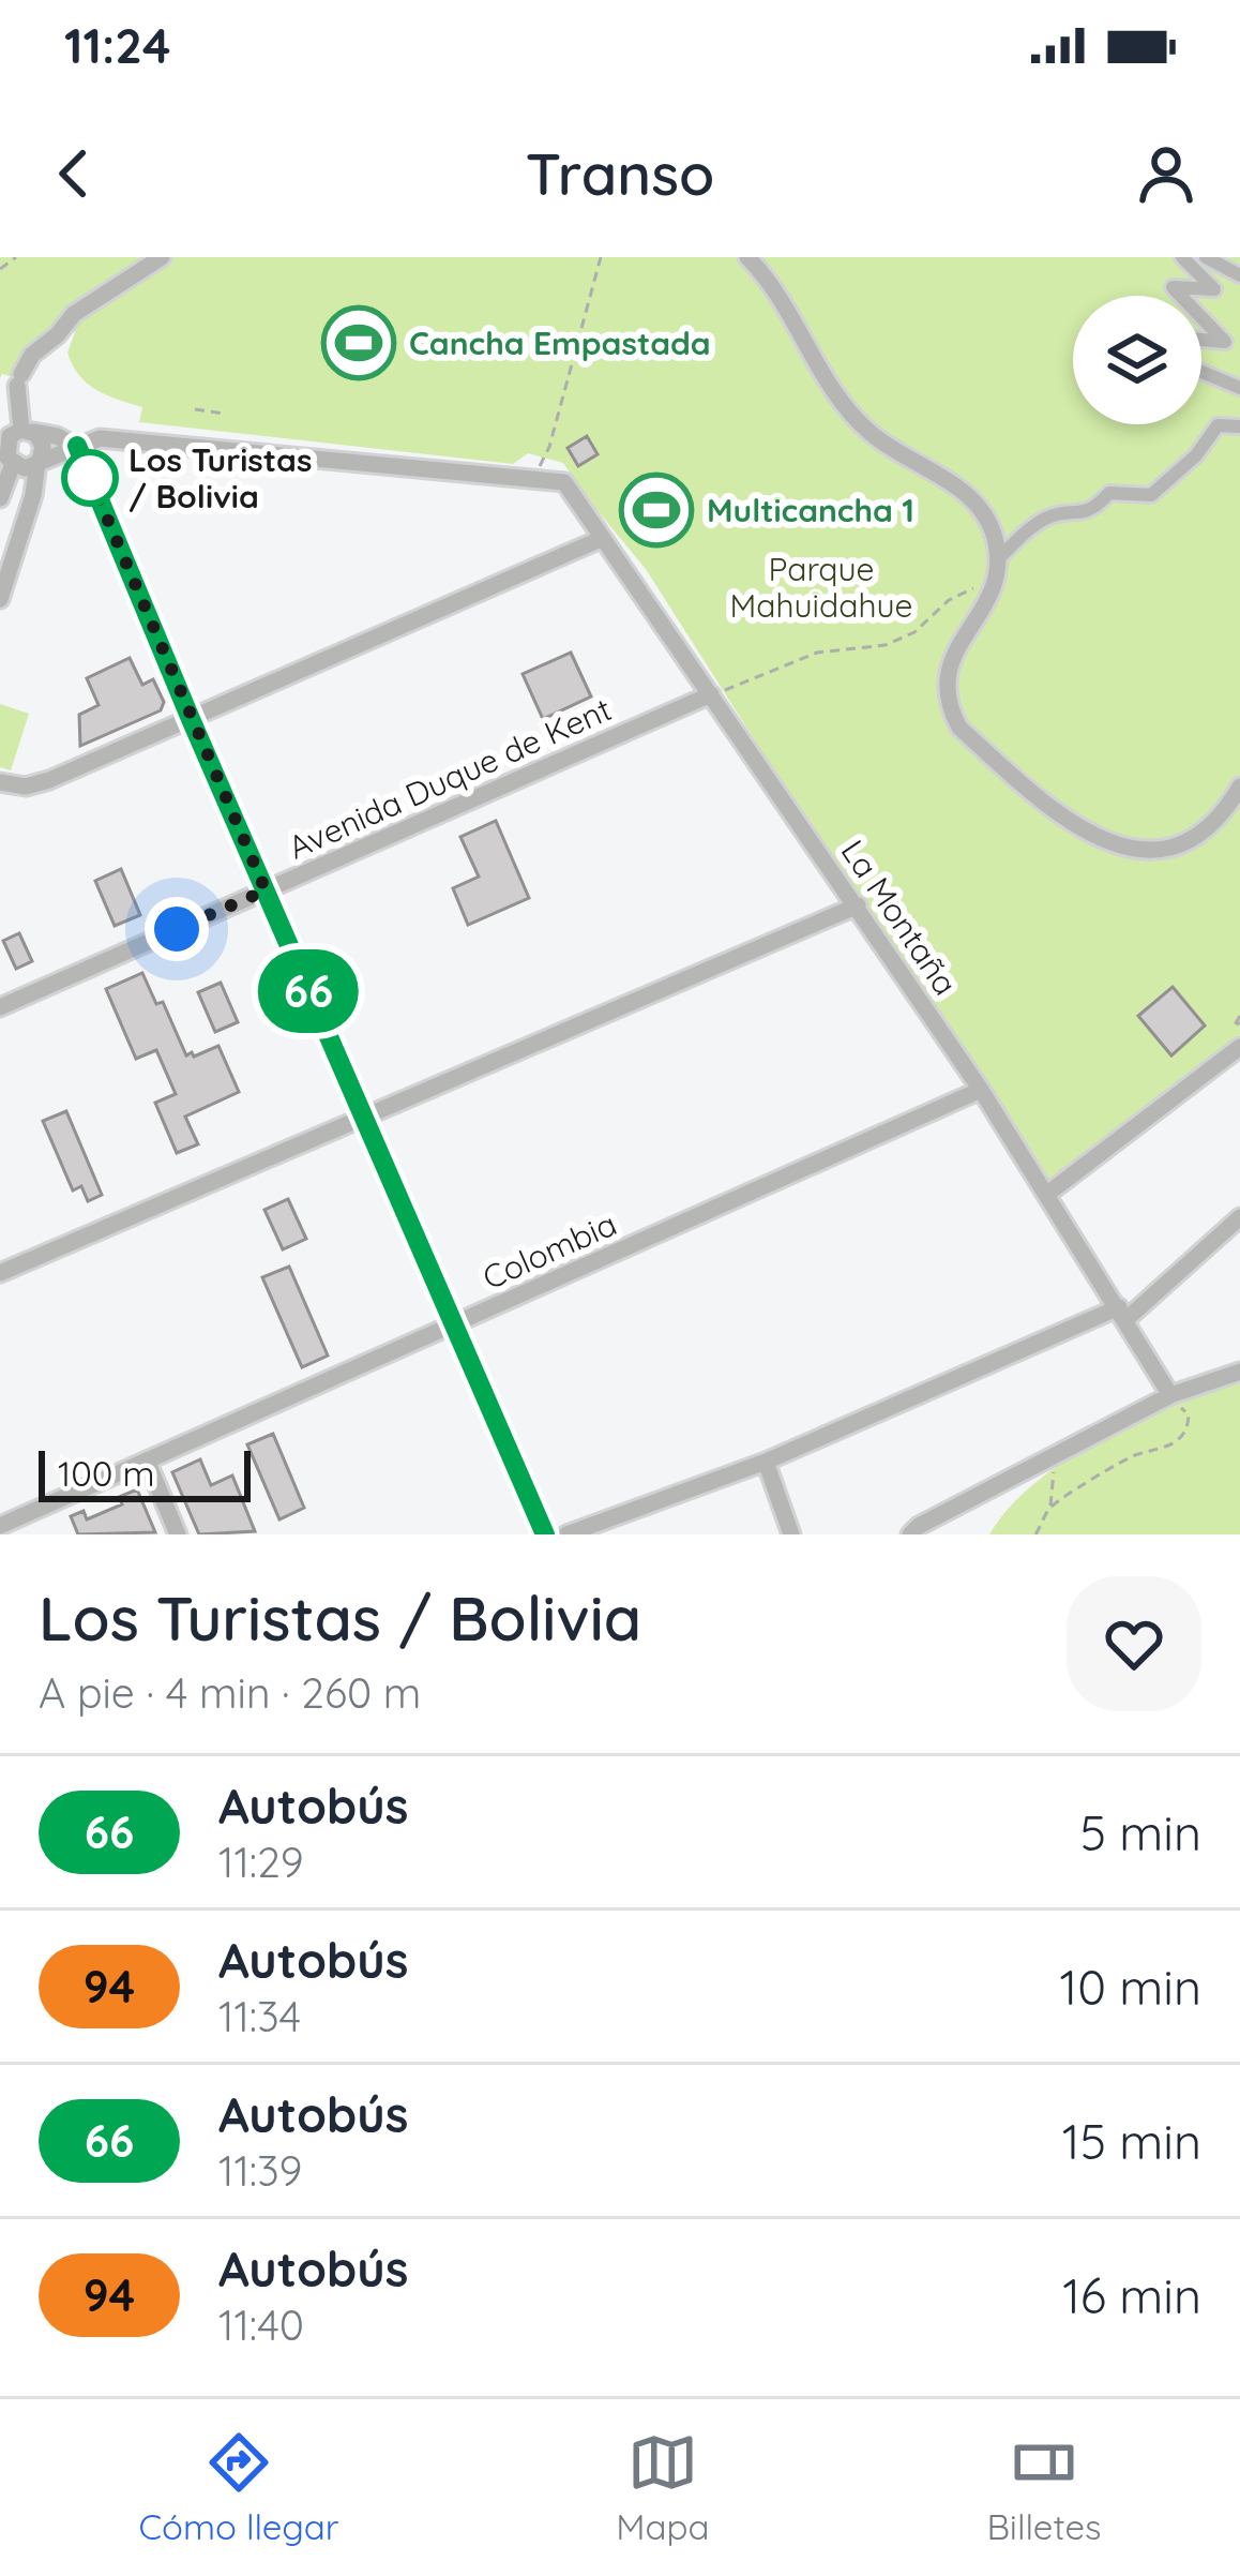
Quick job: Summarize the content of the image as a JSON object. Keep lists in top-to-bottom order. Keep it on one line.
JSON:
{"streets":{"street":["Avenida Duque de Kent","La Montaña","Colombia"]},"crossings":[["Avenida Duque de Kent","La Montaña"],["La Montaña","Colombia"]],"parks":["Parque Mahuidahue"],"places":{"sports":["Cancha Empastada","Multicancha 1"],"other":["Los Turistas / Bolivia"]},"lines":["bus line 66"],"scale_bar":"100 m","page":{"status":"11:24","header":"Transo","on_map":"66","scale":"100 m","heading":["Los Turistas / Bolivia","A pie · 4 min · 260 m"],"list":[{"mark":"66","name":"Autobús","note":"11:29","value":"5 min"},{"mark":"94","name":"Autobús","note":"11:34","value":"10 min"},{"mark":"66","name":"Autobús","note":"11:39","value":"15 min"},{"mark":"94","name":"Autobús","note":"11:40","value":"16 min"}],"tabs":["Cómo llegar","Mapa","Billetes"]}}
